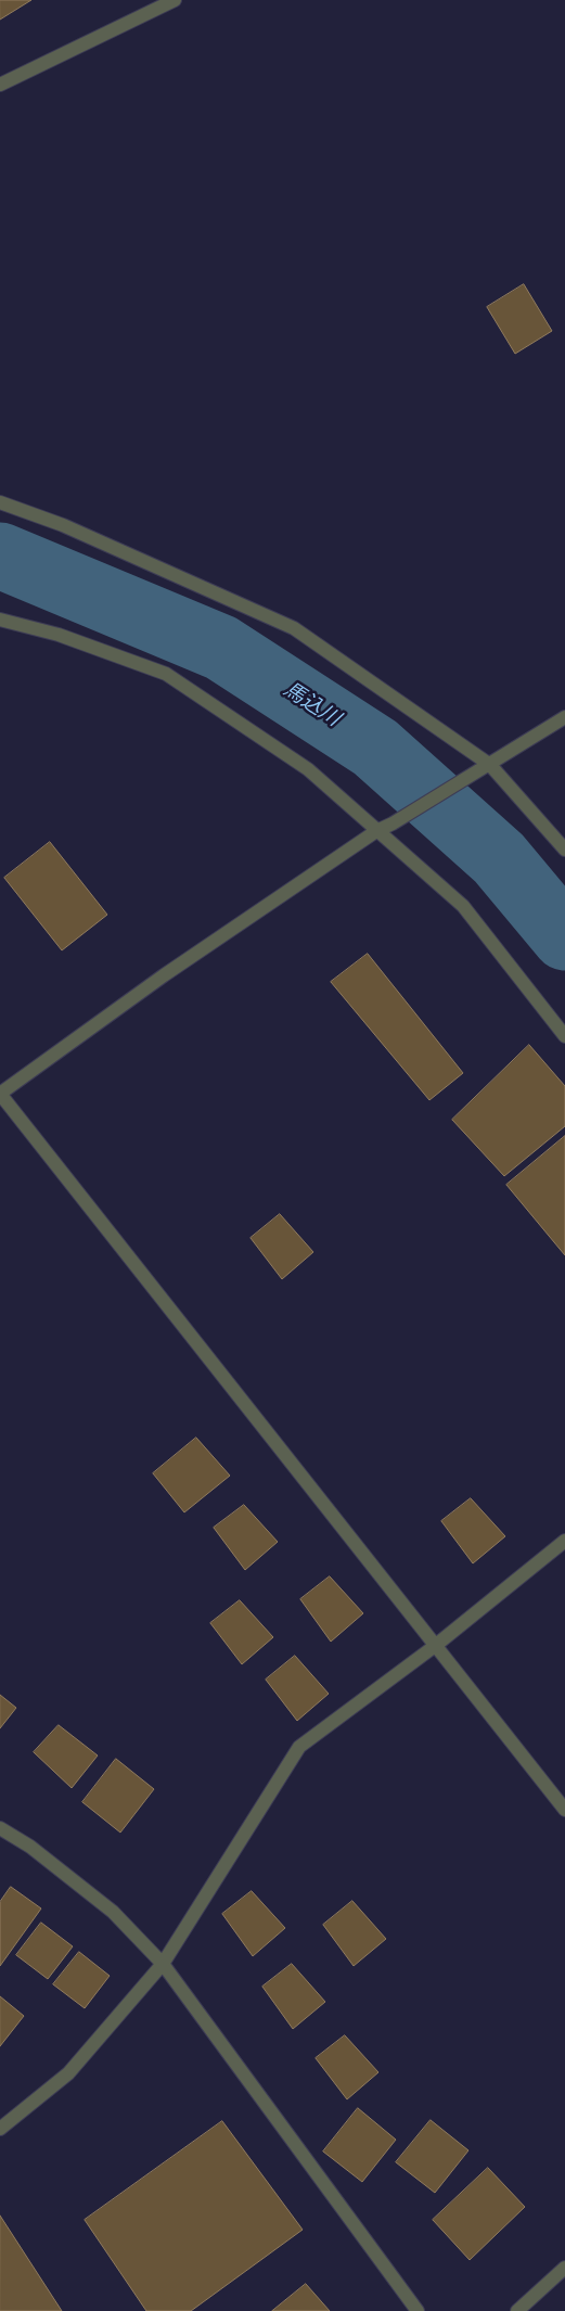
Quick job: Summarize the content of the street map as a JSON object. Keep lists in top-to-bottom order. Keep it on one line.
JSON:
{"water":["馬込川"]}
